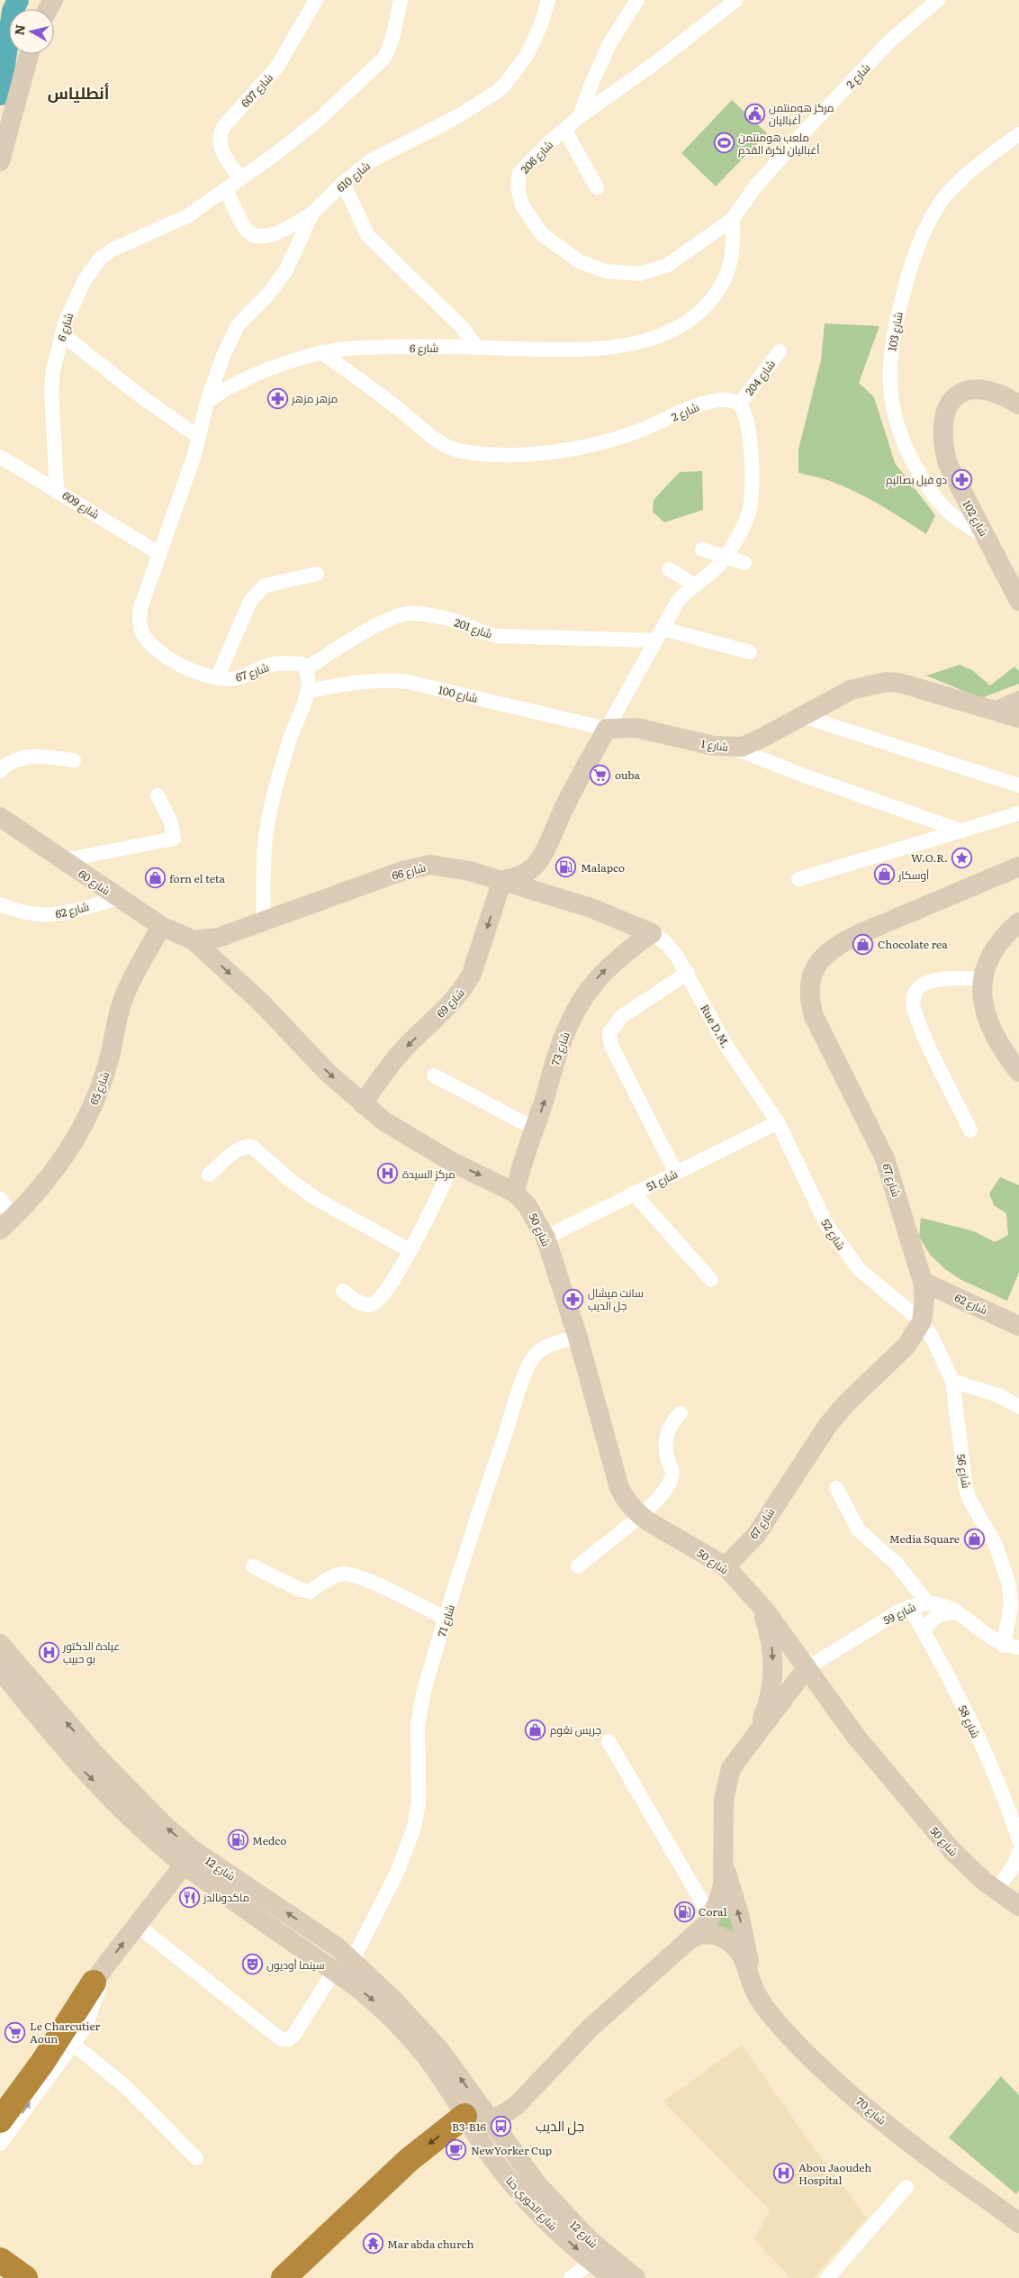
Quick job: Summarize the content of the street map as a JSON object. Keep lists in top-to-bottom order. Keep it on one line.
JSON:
{"streets":{"street":["شارع 2","شارع 607","شارع 206","شارع 610","شارع 6","شارع 103","شارع 204","شارع 609","شارع 102","شارع 201","شارع 67","شارع 100","شارع 1","شارع 66","شارع 60","شارع 62","شارع 69","Rue D.M.","شارع 73","شارع 65","شارع 51","شارع 50","شارع 52","شارع 56","شارع 59","شارع 71","شارع 58","شارع 12","شارع 70","شارع الخوري حنا"]},"crossings":[["شارع 2","شارع 206"],["شارع 2","شارع 6"],["شارع 2","شارع 204"],["شارع 607","شارع 6"],["شارع 206","شارع 6"],["شارع 610","شارع 6"],["شارع 6","شارع 609"],["شارع 103","شارع 102"],["شارع 609","شارع 67"],["شارع 201","شارع 67"],["شارع 67","شارع 62"],["شارع 67","شارع 50"],["شارع 67","شارع 52"],["شارع 67","شارع 56"],["شارع 100","شارع 1"],["شارع 66","شارع 60"],["شارع 66","شارع 69"],["شارع 66","Rue D.M."],["شارع 66","شارع 73"],["شارع 60","شارع 62"],["شارع 60","شارع 65"],["Rue D.M.","شارع 73"],["Rue D.M.","شارع 51"],["Rue D.M.","شارع 52"],["شارع 73","شارع 50"],["شارع 51","شارع 50"],["شارع 51","شارع 52"],["شارع 50","شارع 59"],["شارع 50","شارع 71"],["شارع 52","شارع 56"],["شارع 56","شارع 59"],["شارع 59","شارع 58"],["شارع 71","شارع 12"],["شارع 12","شارع الخوري حنا"]],"one_way":["شارع 69","شارع الخوري حنا"],"districts":["أنطلياس","جل الديب"],"places":{"public building":["مركز هومنتمن أغباليان"],"sports":["ملعب هومنتمن أغباليان لكرة القدم"],"pharmacy":["مزهر مزهر","دو فيل بصاليم","سانت ميشال جل الديب"],"supermarket":["ouba","Le Charcutier Aoun"],"place":["W.O.R."],"fuel station":["Malapco","Medco","Coral"],"shop":["أوسكار","forn el teta","Chocolate rea","Media Square","جريس نعّوم"],"hospital":["مركز السيدة","عيادة الدكتور بو حبيب","Abou Jaoudeh Hospital"],"restaurant":["ماكدونالدز"],"theatre":["سينما أوديون"],"bus stop":["B3-B16"],"cafe":["NewYorker Cup"],"temple":["Mar abda church"]},"north":"left"}
